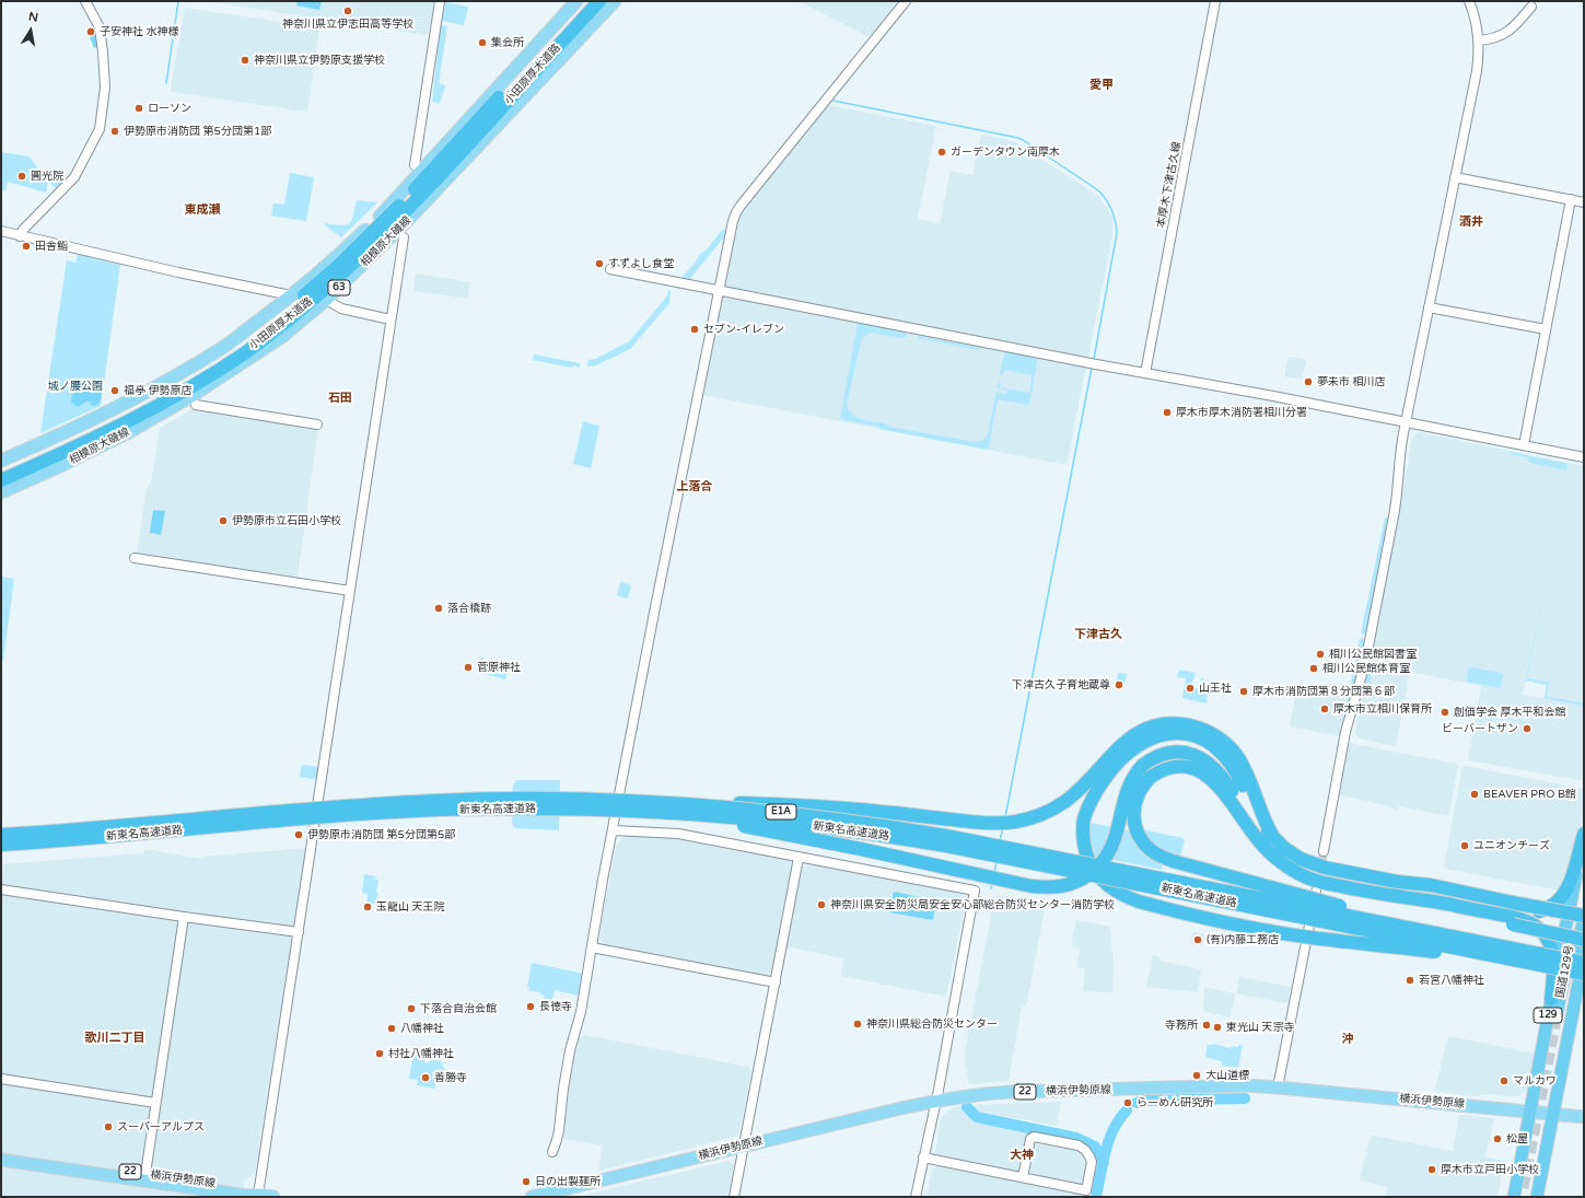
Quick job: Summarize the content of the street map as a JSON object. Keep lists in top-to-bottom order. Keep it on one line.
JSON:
{"streets":{"highway":["小田原厚木道路","新東名高速道路","E1A","国道129号","129"],"main road":["相模原大磯線","63","横浜伊勢原線","22"],"street":["本厚木下津古久線"]},"crossings":[["129","横浜伊勢原線"]],"districts":["愛甲","東成瀬","酒井","石田","上落合","下津古久","歌川二丁目","沖","大神"],"parks":["城ノ腰公園"],"places":["神奈川県立伊志田高等学校","子安神社 水神様","集会所","神奈川県立伊勢原支援学校","ローソン","伊勢原市消防団 第5分団第1部","ガーデンタウン南厚木","圓光院","田舎鮨","すずよし食堂","セブン-イレブン","夢未市 相川店","福亭 伊勢原店","厚木市厚木消防署相川分署","伊勢原市立石田小学校","落合橋跡","相川公民館図書室","菅原神社","相川公民館体育室","下津古久子育地蔵尊","山王社","厚木市消防団第８分団第６部","厚木市立相川保育所","創価学会 厚木平和会館","ビーバートザン","BEAVER PRO B館","伊勢原市消防団 第5分団第5部","ユニオンチーズ","神奈川県安全防災局安全安心部総合防災センター消防学校","玉龍山 天王院","(有)内藤工務店","若宮八幡神社","長徳寺","下落合自治会館","神奈川県総合防災センター","寺務所","東光山 天宗寺","八幡神社","村社八幡神社","大山道標","善勝寺","マルカワ","らーめん研究所","スーパーアルプス","松屋","厚木市立戸田小学校","日の出製麺所"],"north":"top"}
